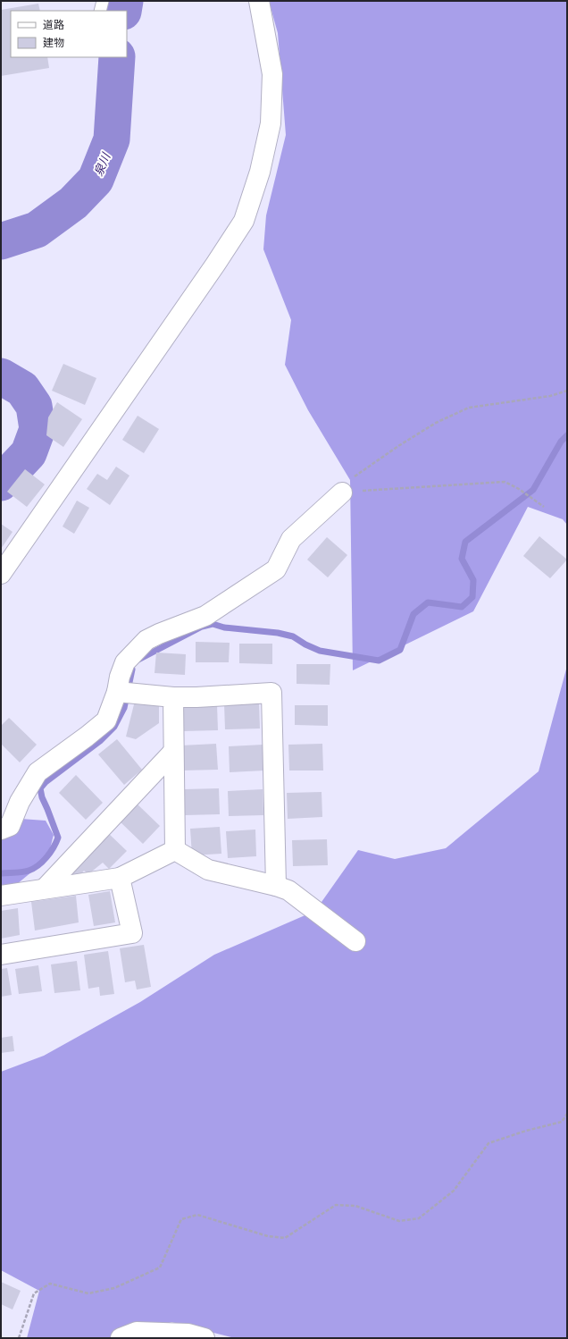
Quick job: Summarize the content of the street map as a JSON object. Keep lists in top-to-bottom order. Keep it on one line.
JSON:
{"water":["泉川"],"legend":["道路","建物"]}
